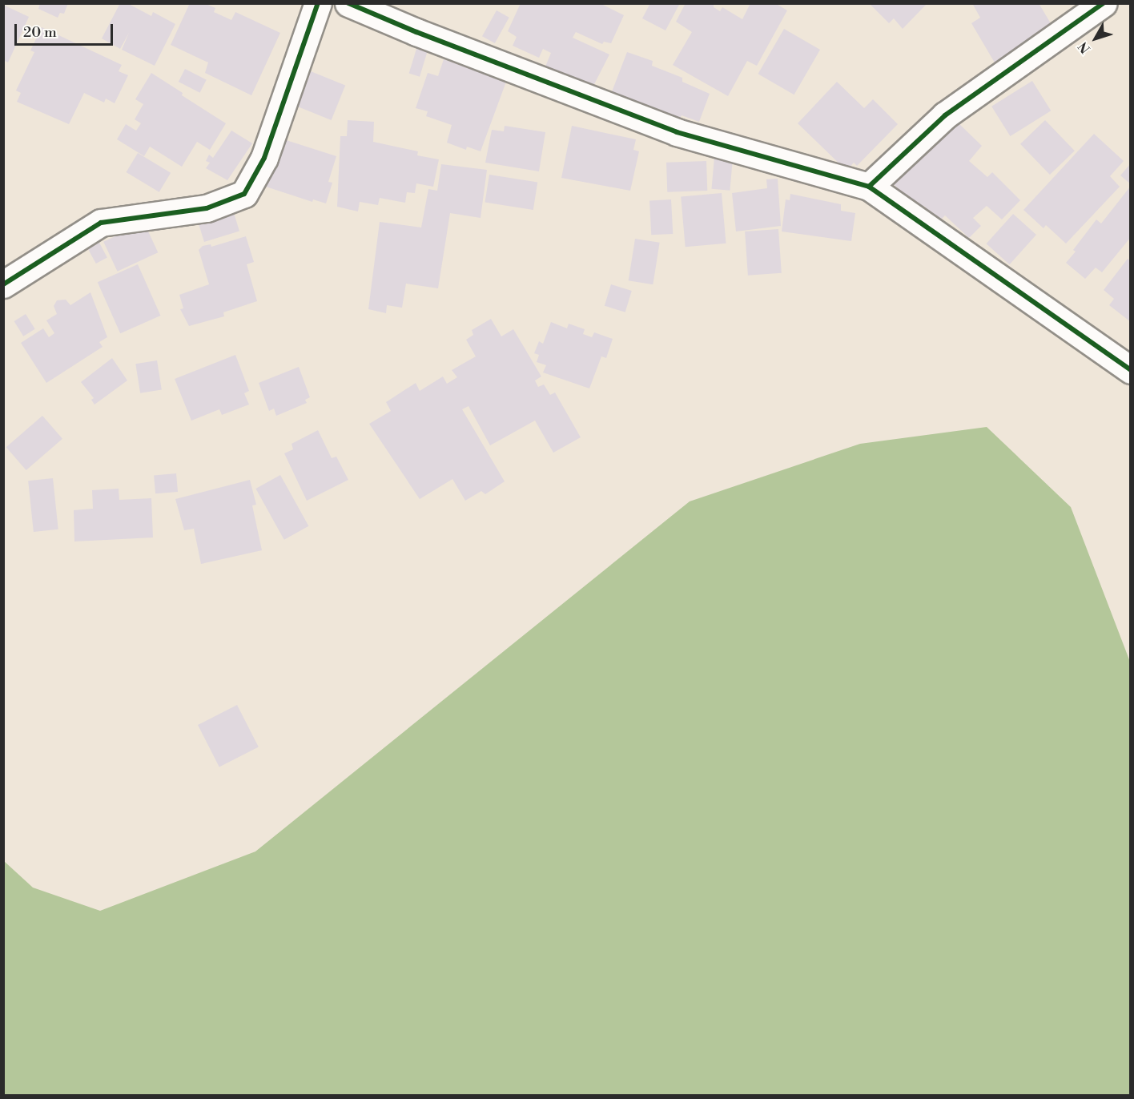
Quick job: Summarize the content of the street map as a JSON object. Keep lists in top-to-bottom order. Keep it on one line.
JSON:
{"scale_bar":"20 m","north":"bottom left"}
